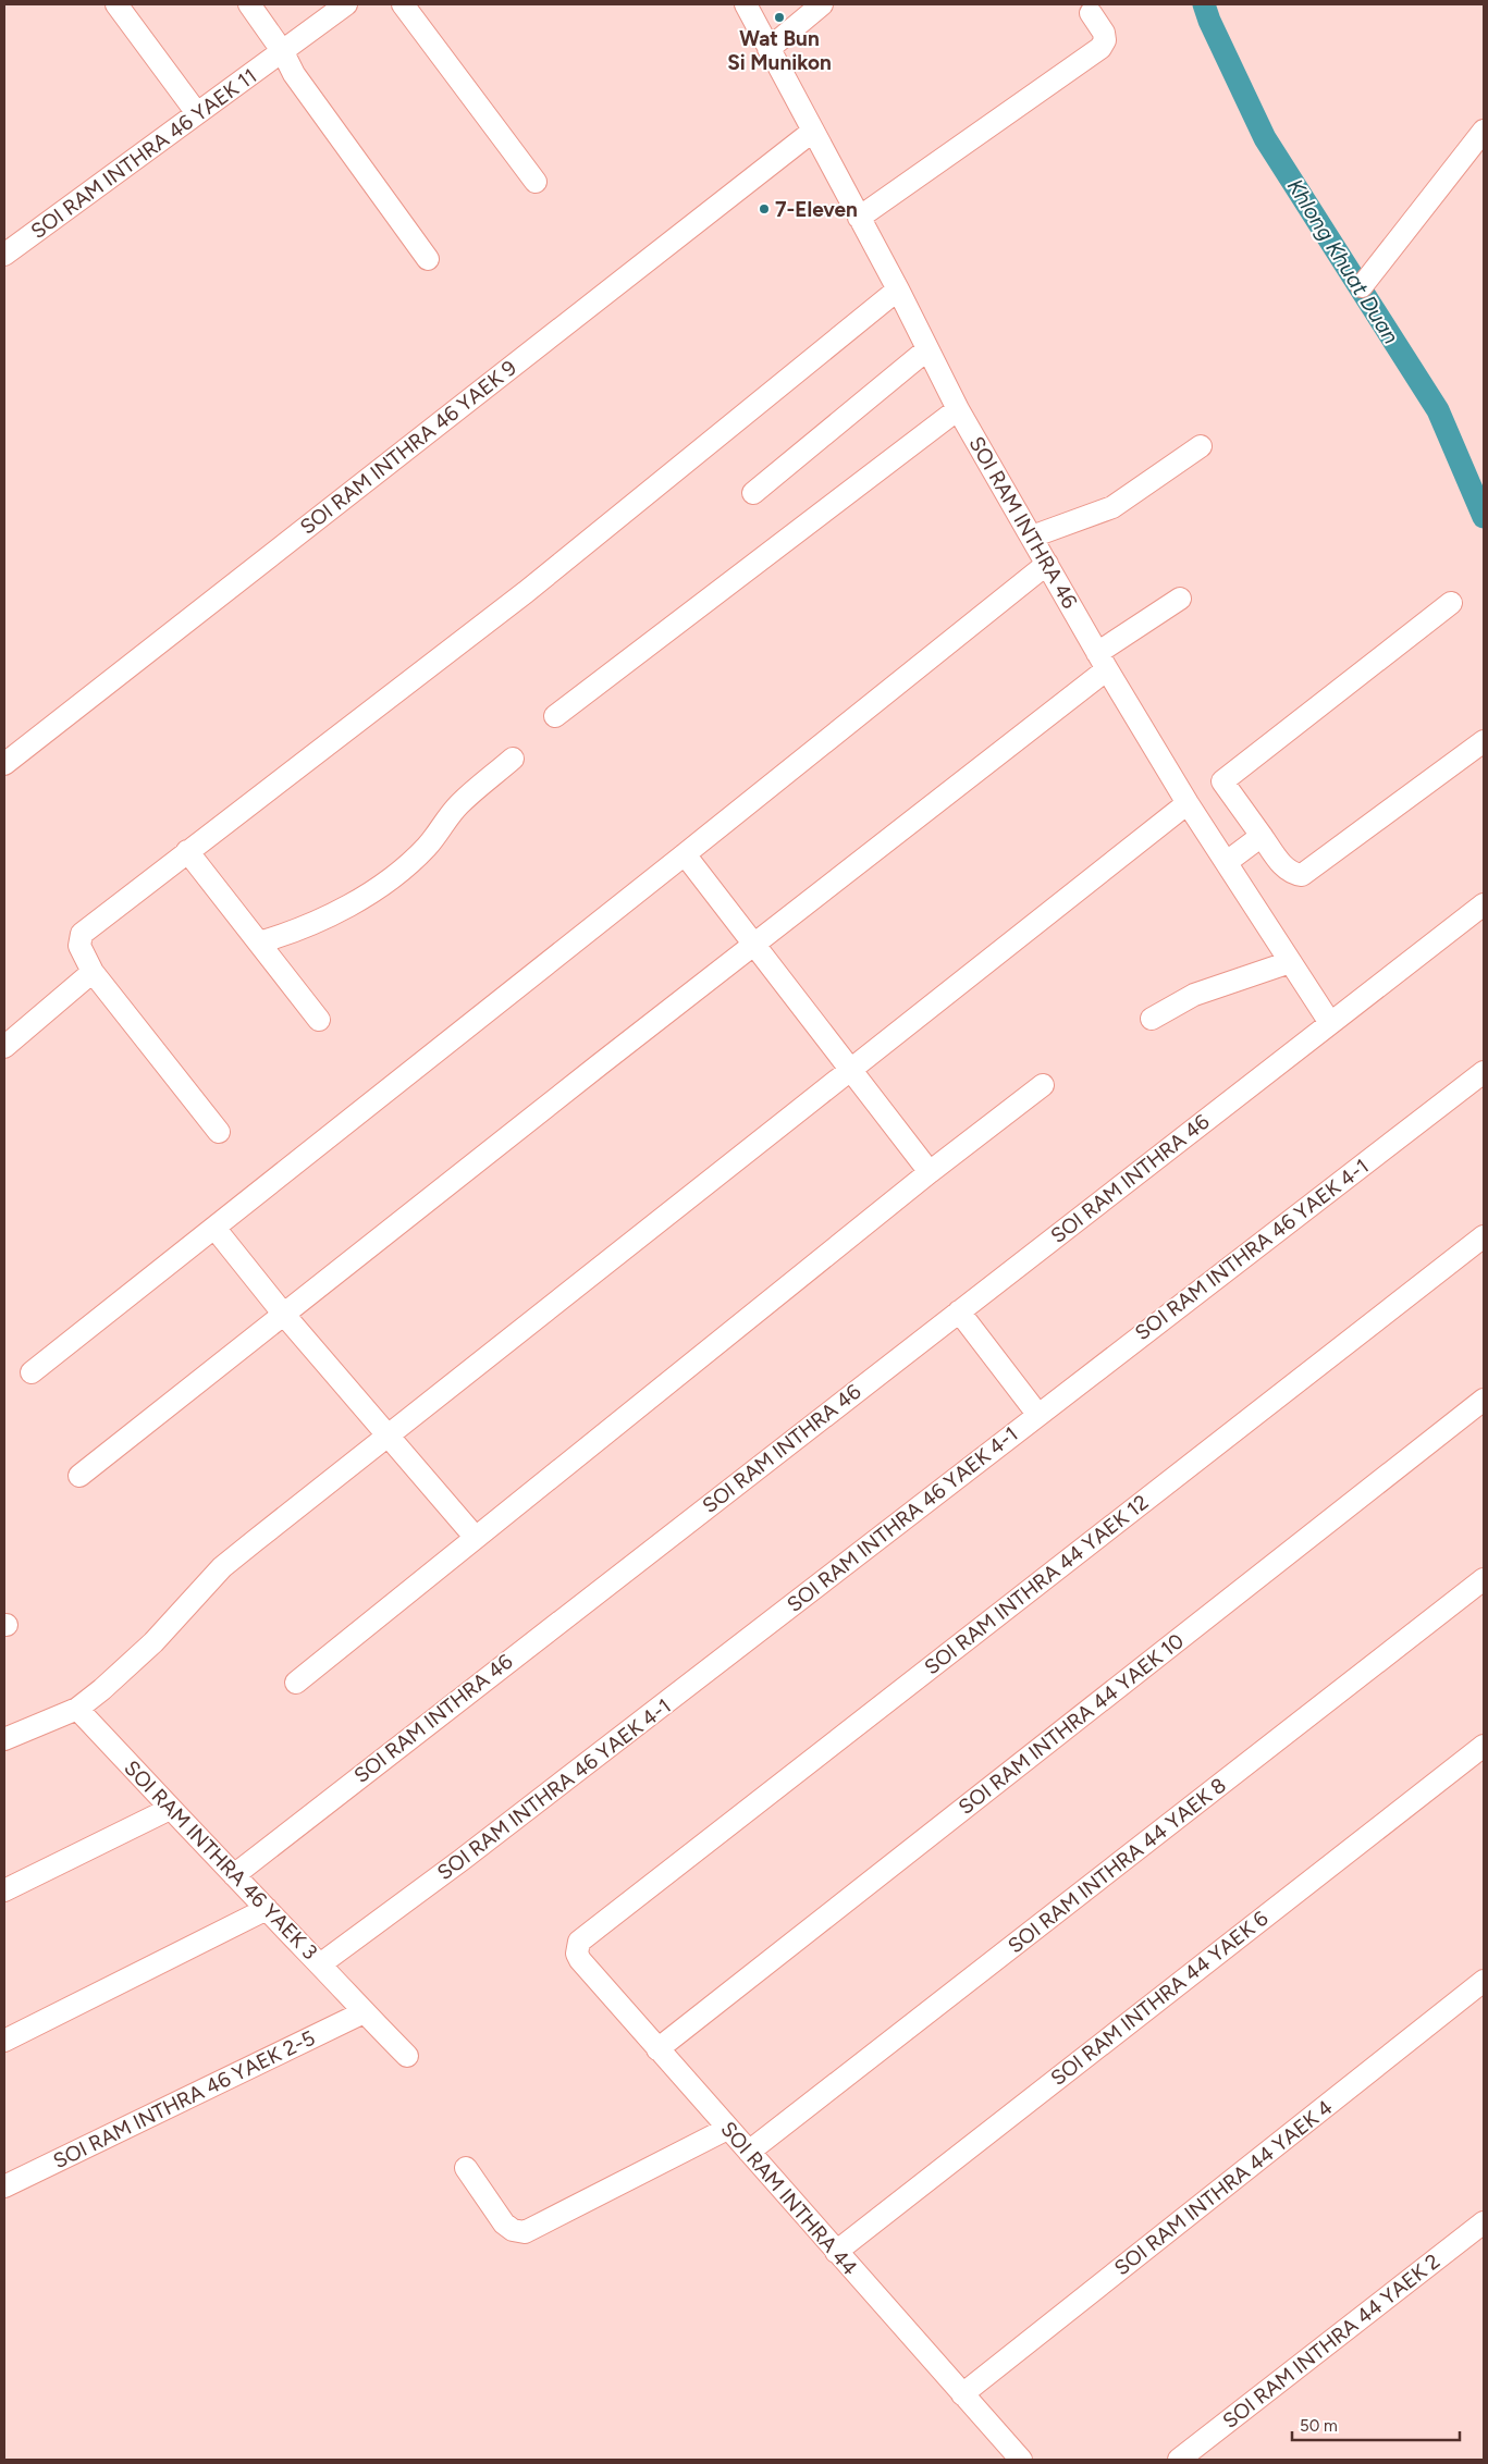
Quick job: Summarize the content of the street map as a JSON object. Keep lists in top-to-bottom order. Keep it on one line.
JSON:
{"streets":{"street":["SOI RAM INTHRA 46 YAEK 11","SOI RAM INTHRA 46 YAEK 9","SOI RAM INTHRA 46","SOI RAM INTHRA 46 YAEK 4-1","SOI RAM INTHRA 44 YAEK 12","SOI RAM INTHRA 44 YAEK 10","SOI RAM INTHRA 46 YAEK 3","SOI RAM INTHRA 44 YAEK 8","SOI RAM INTHRA 44 YAEK 6","SOI RAM INTHRA 46 YAEK 2-5","SOI RAM INTHRA 44 YAEK 4","SOI RAM INTHRA 44","SOI RAM INTHRA 44 YAEK 2"]},"crossings":[["SOI RAM INTHRA 46 YAEK 9","SOI RAM INTHRA 46"],["SOI RAM INTHRA 46","SOI RAM INTHRA 46 YAEK 3"],["SOI RAM INTHRA 46 YAEK 4-1","SOI RAM INTHRA 46 YAEK 3"],["SOI RAM INTHRA 44 YAEK 12","SOI RAM INTHRA 44"],["SOI RAM INTHRA 44 YAEK 10","SOI RAM INTHRA 44"],["SOI RAM INTHRA 46 YAEK 3","SOI RAM INTHRA 46 YAEK 2-5"],["SOI RAM INTHRA 44 YAEK 8","SOI RAM INTHRA 44"],["SOI RAM INTHRA 44 YAEK 6","SOI RAM INTHRA 44"],["SOI RAM INTHRA 44 YAEK 4","SOI RAM INTHRA 44"]],"water":["Khlong Khuat Duan"],"places":["Wat Bun Si Munikon","7-Eleven"],"scale_bar":"50 m"}
